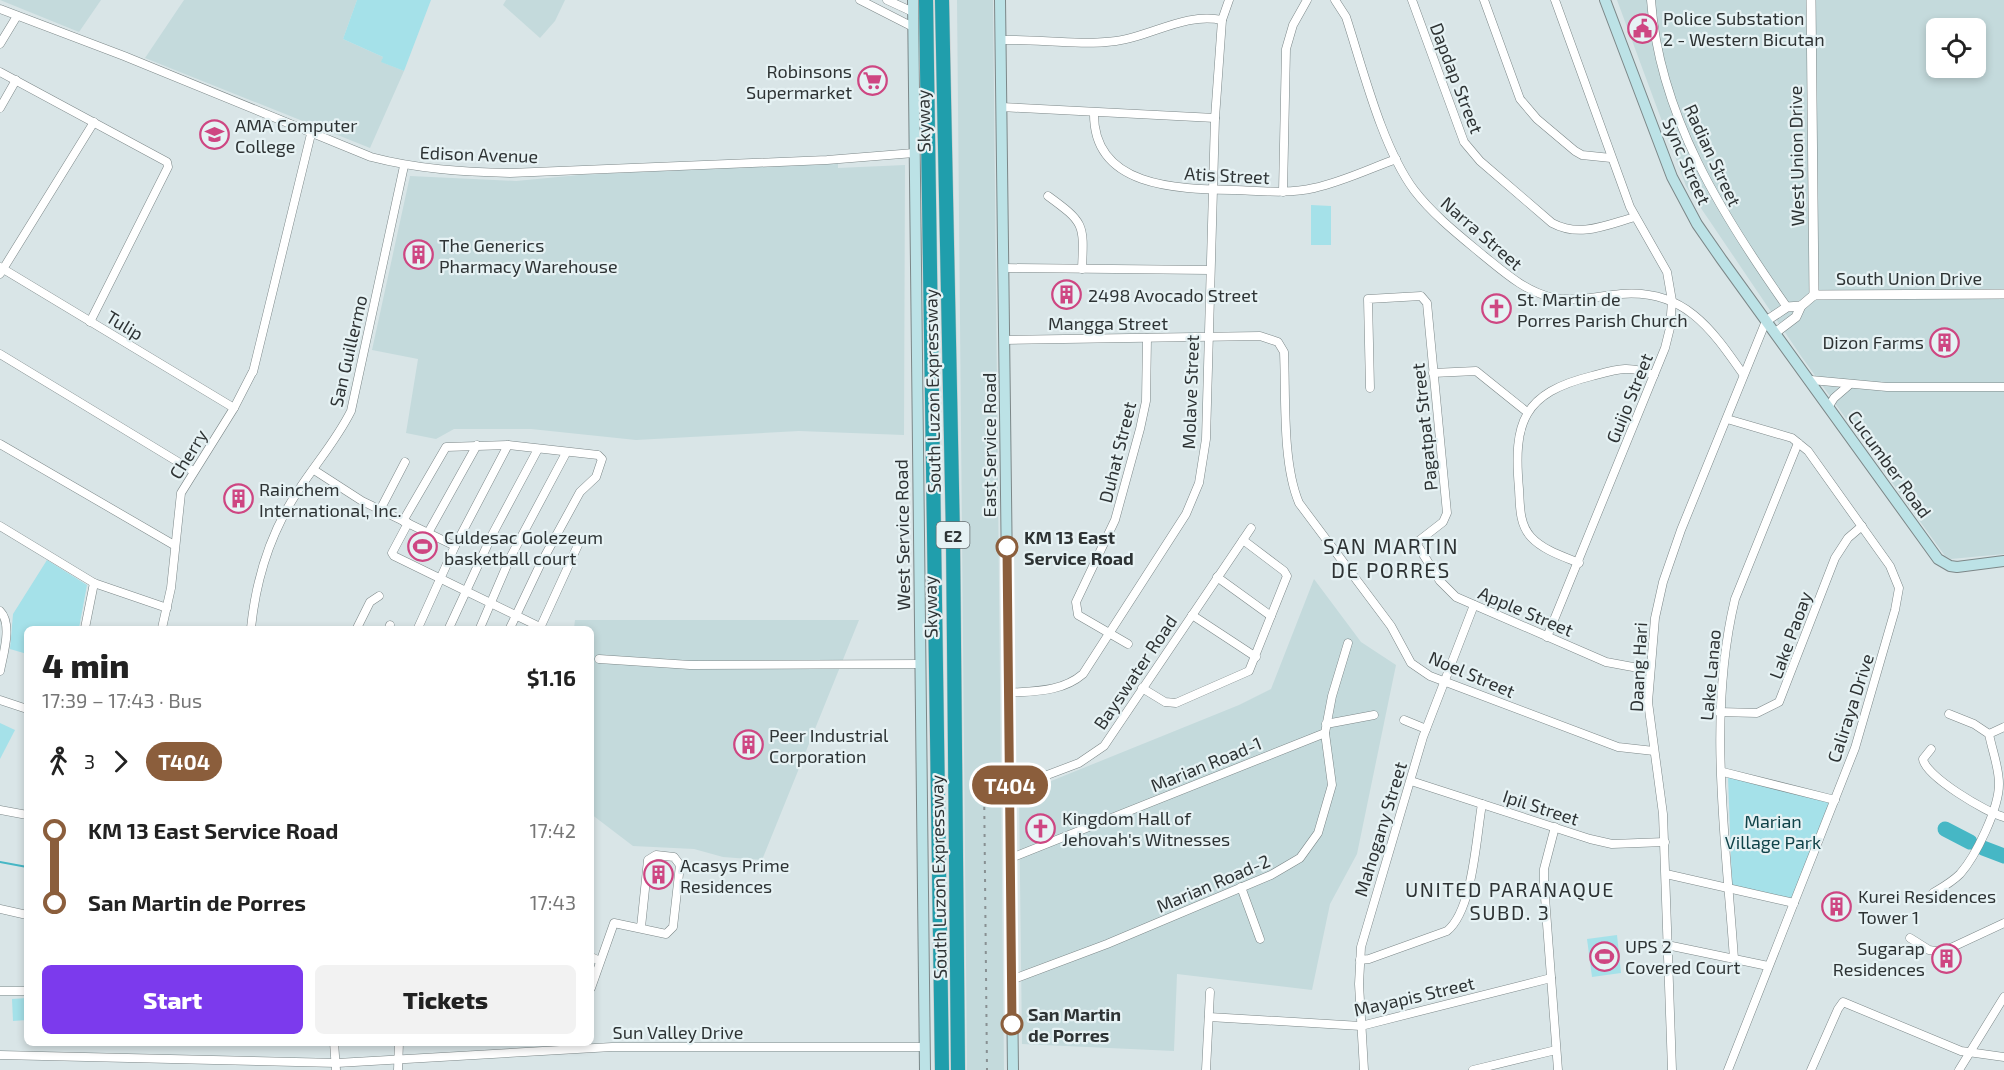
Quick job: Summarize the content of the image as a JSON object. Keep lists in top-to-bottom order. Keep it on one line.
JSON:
{"streets":{"highway":["Skyway","South Luzon Expressway","E2"],"main road":["Sync Street","East Service Road","Cucumber Road","West Service Road"],"street":["Dapdap Street","Edison Avenue","Radian Street","West Union Drive","Atis Street","Narra Street","South Union Drive","Mangga Street","Tulip","San Guillermo","Molave Street","Guijo Street","Pagatpat Street","Duhat Street","Cherry","Apple Street","Lake Paoay","Daang Hari","Bayswater Road","Noel Street","Lake Lanao","Caliraya Drive","Marian Road-1","Ipil Street","Mahogany Street","Marian Road-2","Mayapis Street","Sun Valley Drive"]},"crossings":[["Dapdap Street","Guijo Street"],["Edison Avenue","San Guillermo"],["Edison Avenue","Cherry"],["Edison Avenue","West Service Road"],["West Union Drive","South Union Drive"],["Sync Street","Cucumber Road"],["Sync Street","Daang Hari"],["Atis Street","Narra Street"],["Atis Street","Molave Street"],["Narra Street","Guijo Street"],["Narra Street","Daang Hari"],["Mangga Street","Molave Street"],["Mangga Street","East Service Road"],["Mangga Street","Duhat Street"],["Mangga Street","Noel Street"],["Tulip","Cherry"],["Molave Street","East Service Road"],["Molave Street","Duhat Street"],["Guijo Street","Apple Street"],["Pagatpat Street","Apple Street"],["East Service Road","Bayswater Road"],["East Service Road","Marian Road-1"],["East Service Road","Marian Road-2"],["West Service Road","Sun Valley Drive"],["Apple Street","Daang Hari"],["Apple Street","Mahogany Street"],["Lake Paoay","Lake Lanao"],["Lake Paoay","Caliraya Drive"],["Daang Hari","Noel Street"],["Daang Hari","Caliraya Drive"],["Daang Hari","Ipil Street"],["Noel Street","Mahogany Street"],["Lake Lanao","Caliraya Drive"],["Marian Road-1","Marian Road-2"],["Ipil Street","Mahogany Street"],["Mahogany Street","Mayapis Street"]],"districts":["SAN MARTIN DE PORRES","UNITED PARANAQUE SUBD. 3"],"parks":["Marian Village Park"],"places":{"public building":["Police Substation 2 - Western Bicutan"],"supermarket":["Robinsons Supermarket"],"school or university":["AMA Computer College"],"building":["The Generics Pharmacy Warehouse","2498 Avocado Street","Dizon Farms","Rainchem International, Inc.","Peer Industrial Corporation","Acasys Prime Residences","Kurei Residences Tower 1","Sugarap Residences"],"church":["St. Martin de Porres Parish Church","Kingdom Hall of Jehovah's Witnesses"],"sports":["Culdesac Golezeum basketball court","UPS 2 Covered Court"],"other":["KM 13 East Service Road","San Martin de Porres"]},"lines":["bus line T404"],"page":{"on_map":"T404","heading":["4 min","17:39 – 17:43 · Bus","$1.16"],"legs":["3","T404"],"list":[{"name":"KM 13 East Service Road","value":"17:42"},{"name":"San Martin de Porres","value":"17:43"}],"buttons":["Start","Tickets"]}}
